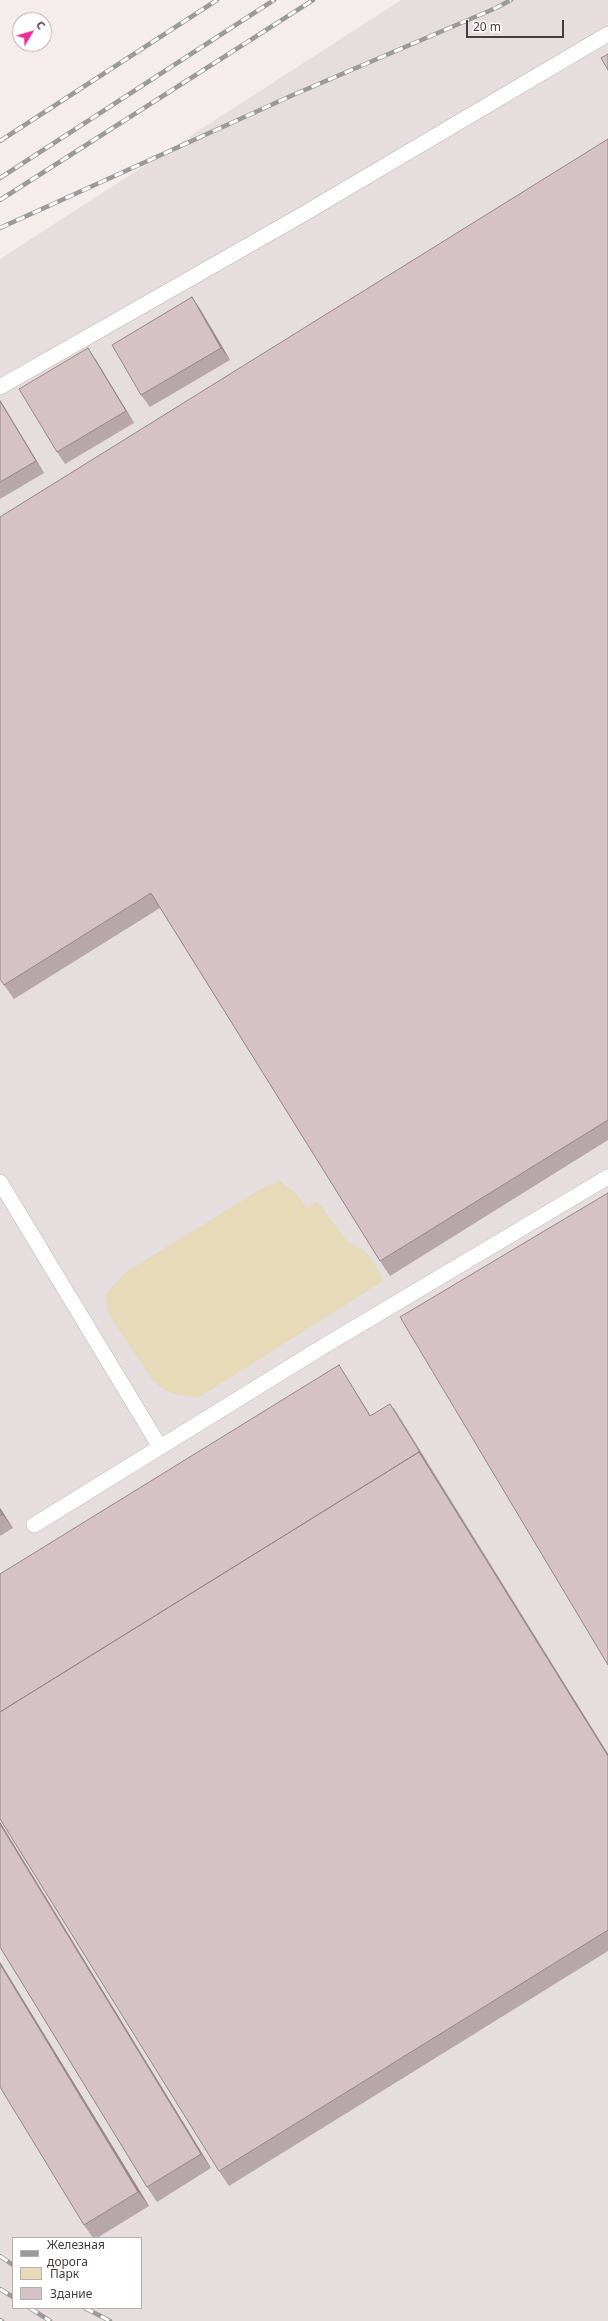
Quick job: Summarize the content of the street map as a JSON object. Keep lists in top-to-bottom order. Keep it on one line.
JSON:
{"legend":["Железная дорога","Парк","Здание"],"scale_bar":"20 m","north":"top right"}
